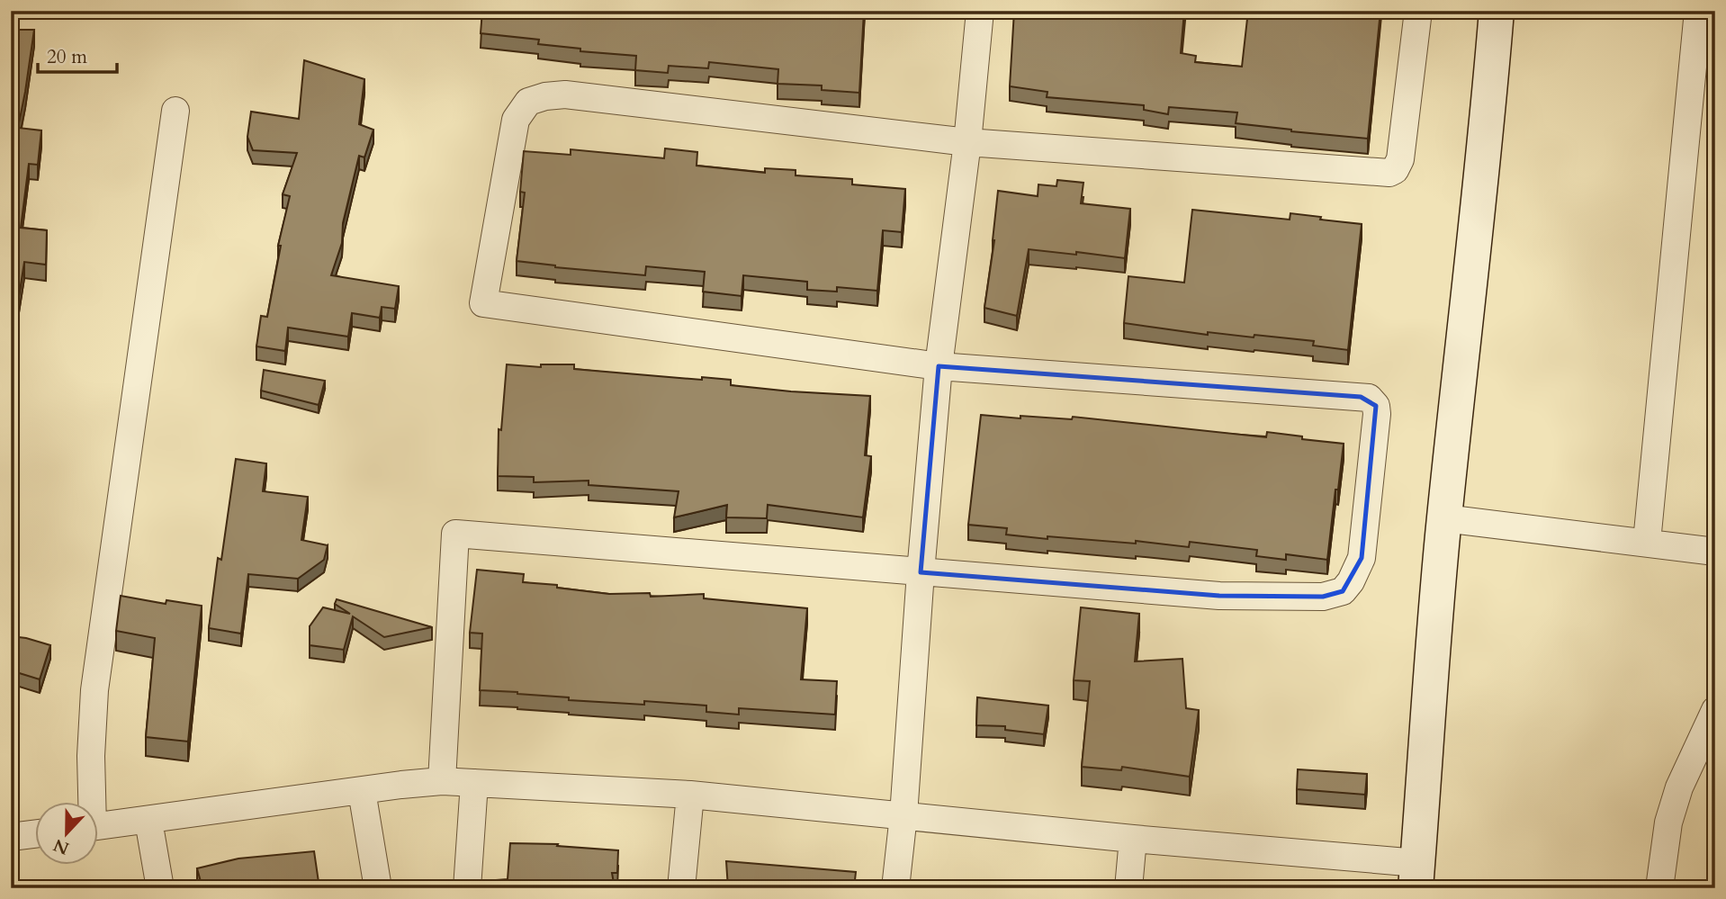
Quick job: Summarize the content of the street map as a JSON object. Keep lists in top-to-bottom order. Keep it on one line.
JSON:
{"scale_bar":"20 m","north":"bottom"}
